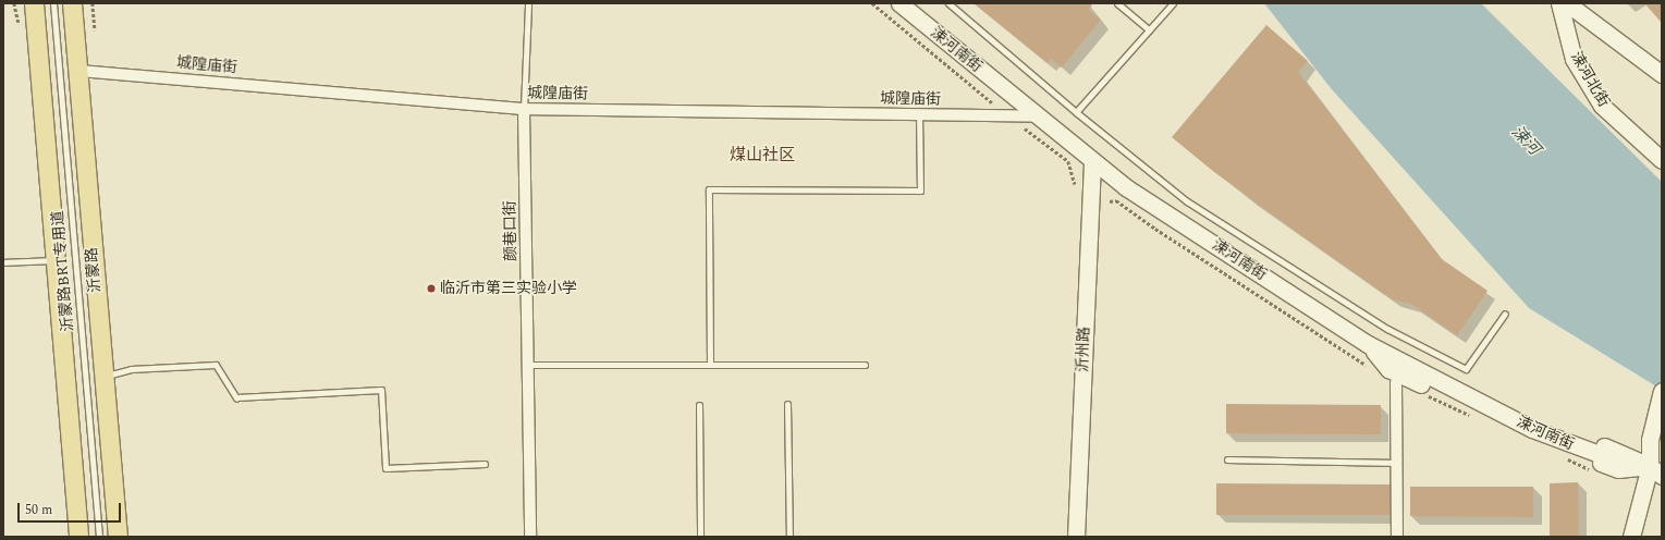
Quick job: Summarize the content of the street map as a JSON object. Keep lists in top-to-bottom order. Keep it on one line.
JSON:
{"streets":{"main road":["涑河南街","涑河北街","沂蒙路","沂州路"],"street":["城隍庙街","颜巷口街"],"lane":["沂蒙路BRT专用道"]},"crossings":[["涑河南街","城隍庙街"],["涑河南街","沂州路"],["城隍庙街","颜巷口街"],["城隍庙街","沂蒙路"]],"districts":["煤山社区"],"water":["涑河"],"places":["临沂市第三实验小学"],"scale_bar":"50 m"}
